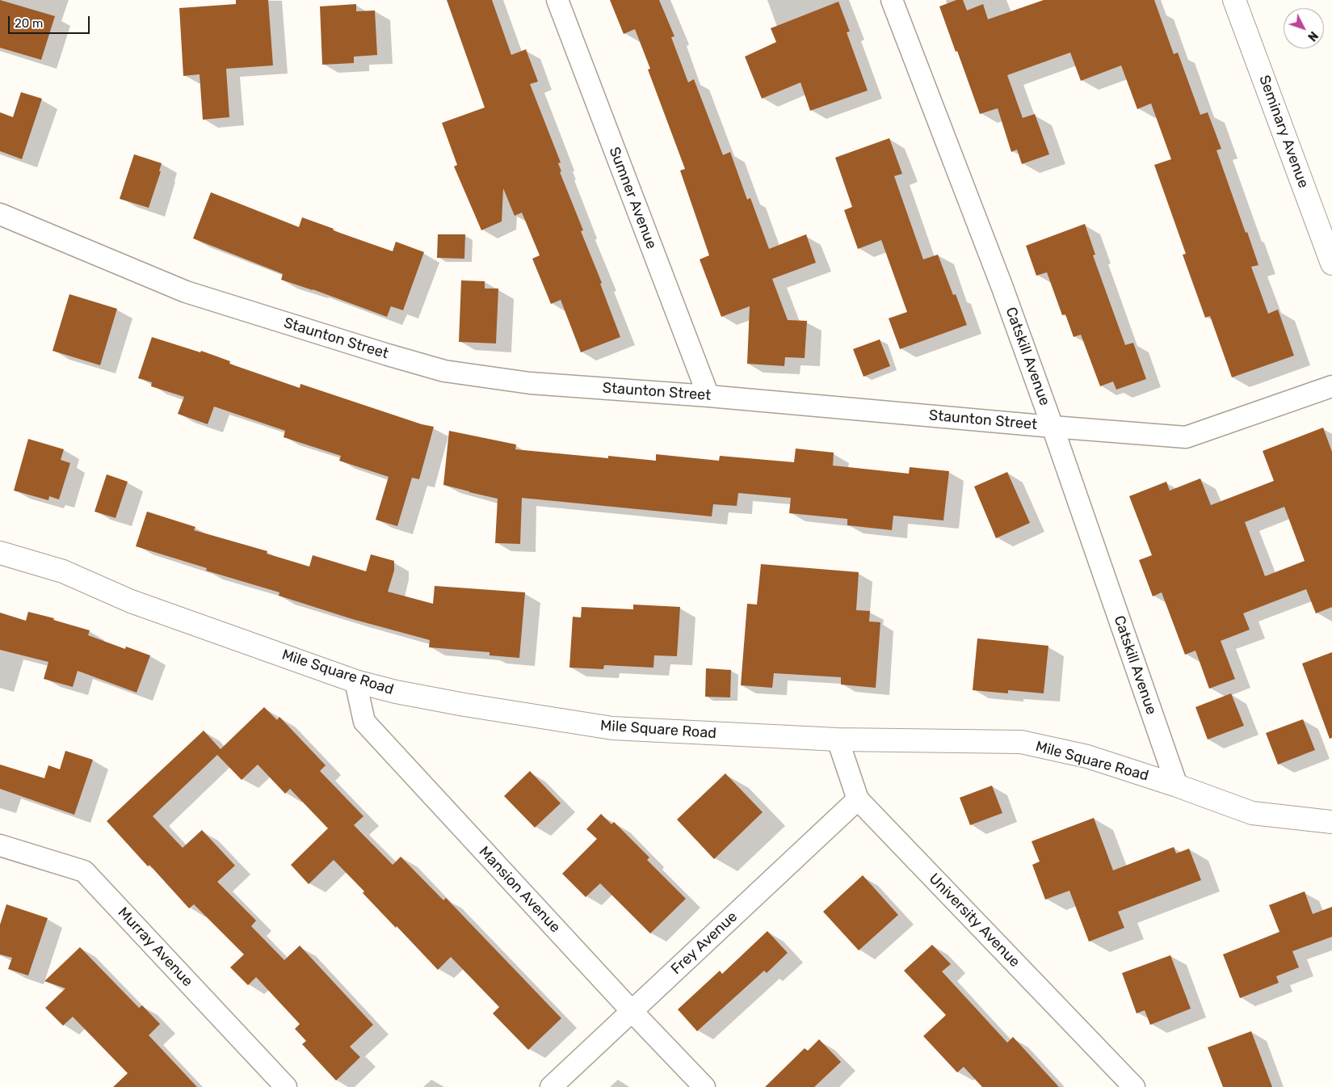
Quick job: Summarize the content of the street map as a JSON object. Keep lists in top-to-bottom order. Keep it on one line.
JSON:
{"streets":{"street":["Seminary Avenue","Sumner Avenue","Staunton Street","Catskill Avenue","Mile Square Road","Mansion Avenue","University Avenue","Frey Avenue","Murray Avenue"]},"crossings":[["Sumner Avenue","Staunton Street"],["Staunton Street","Catskill Avenue"],["Catskill Avenue","Mile Square Road"],["Mile Square Road","Mansion Avenue"],["Mile Square Road","University Avenue"],["Mansion Avenue","Frey Avenue"],["University Avenue","Frey Avenue"]],"scale_bar":"20 m","north":"bottom right"}
